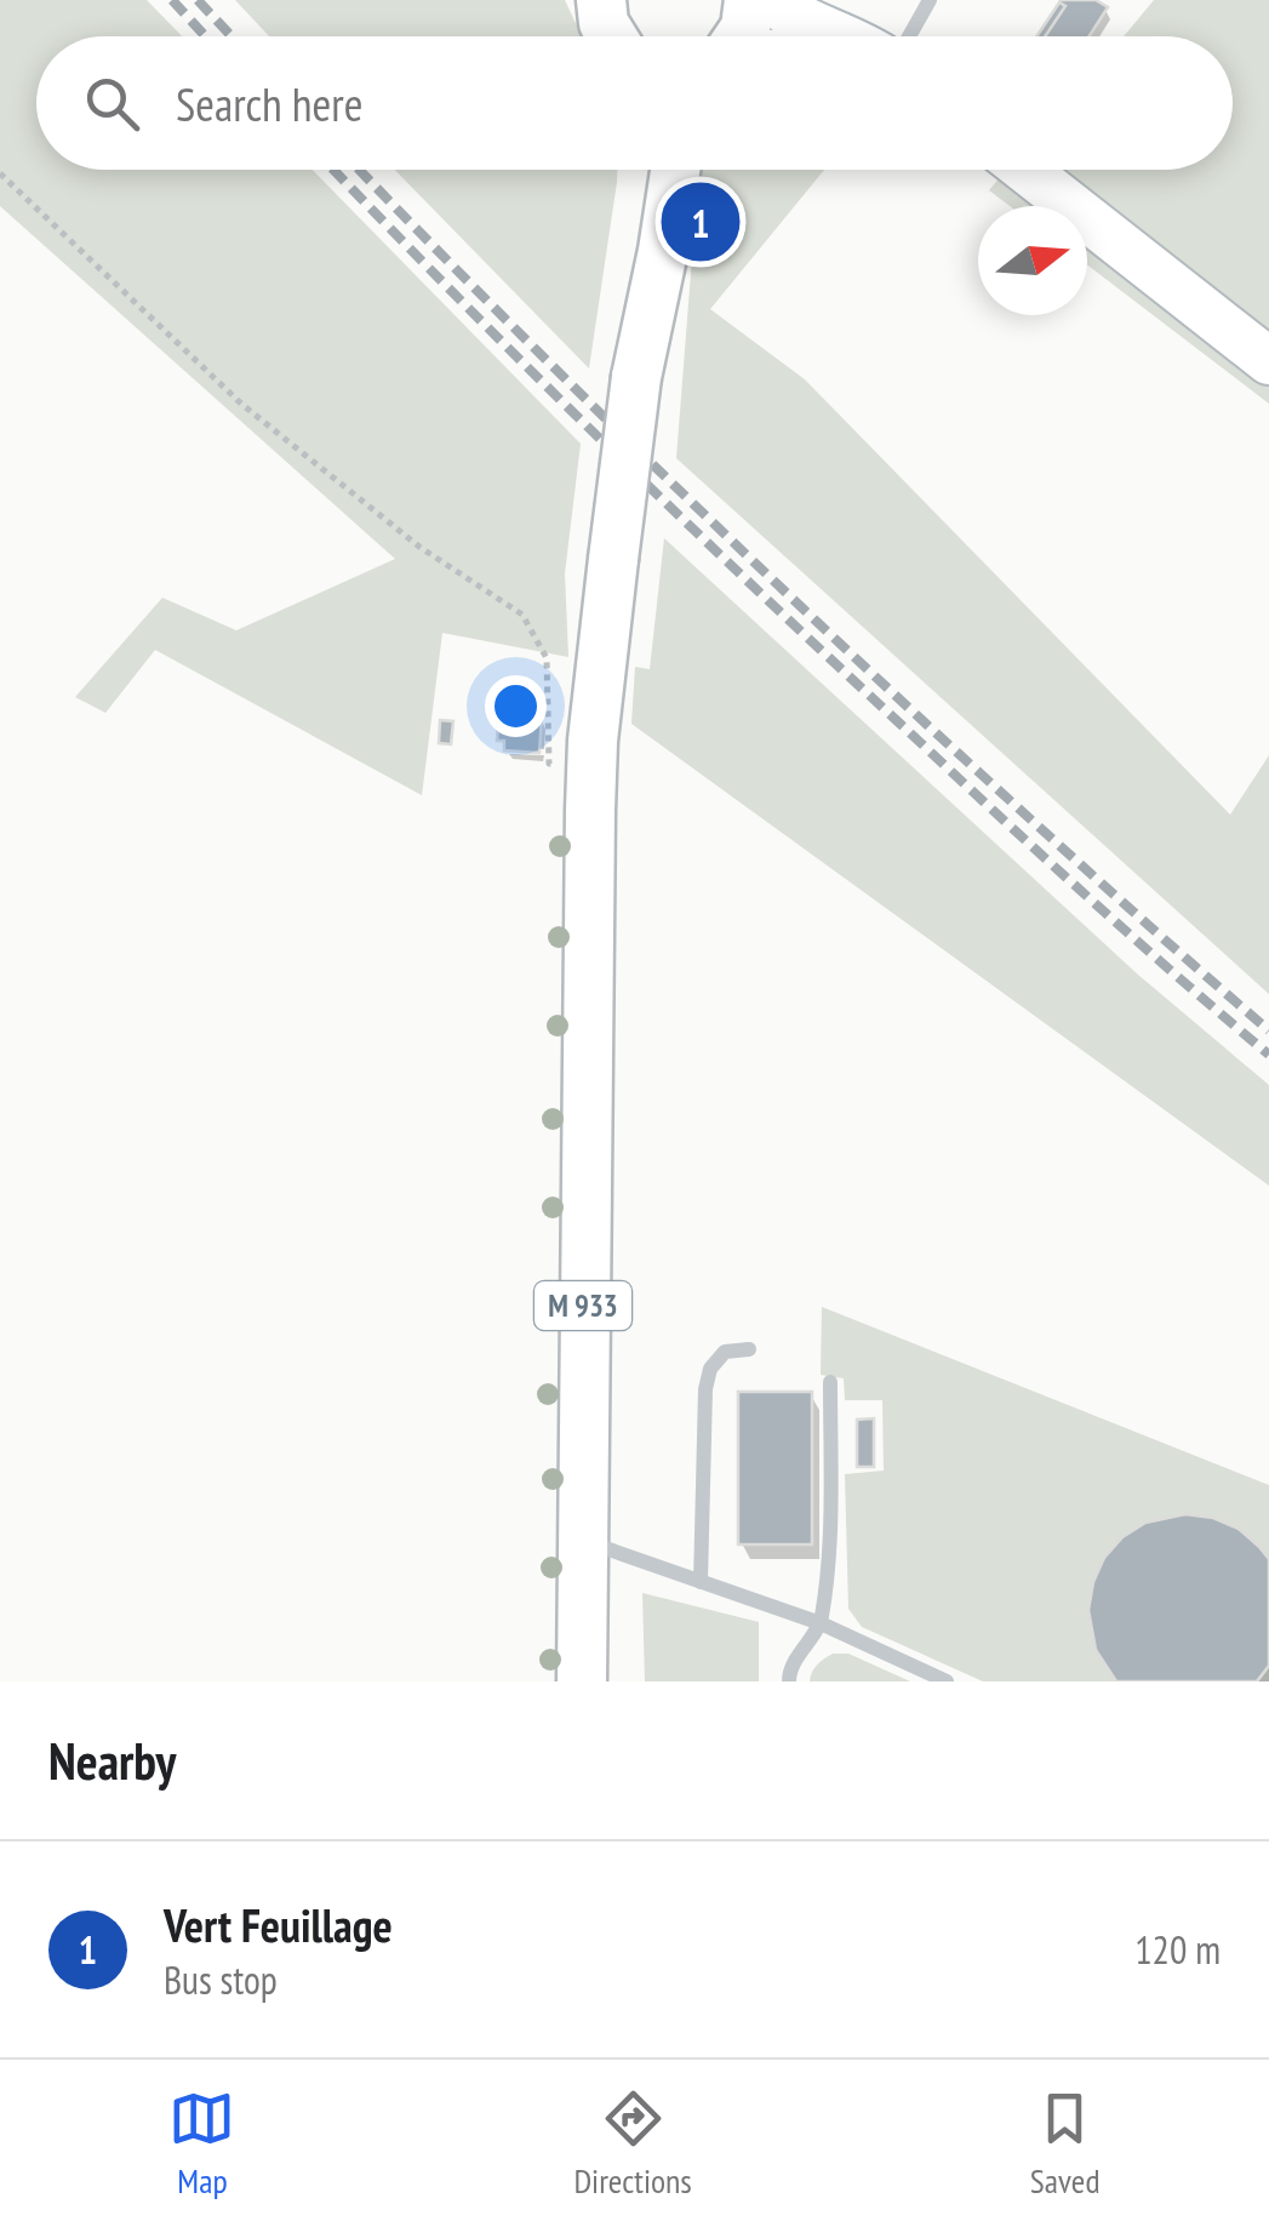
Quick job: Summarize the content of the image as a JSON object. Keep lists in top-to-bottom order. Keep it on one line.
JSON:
{"streets":{"main road":["M 933"]},"north":"right","page":{"search":"Search here","pins":"1","heading":"Nearby","list":[{"mark":"1","name":"Vert Feuillage","note":"Bus stop","value":"120 m"}],"nav":["Map","Directions","Saved"]}}
